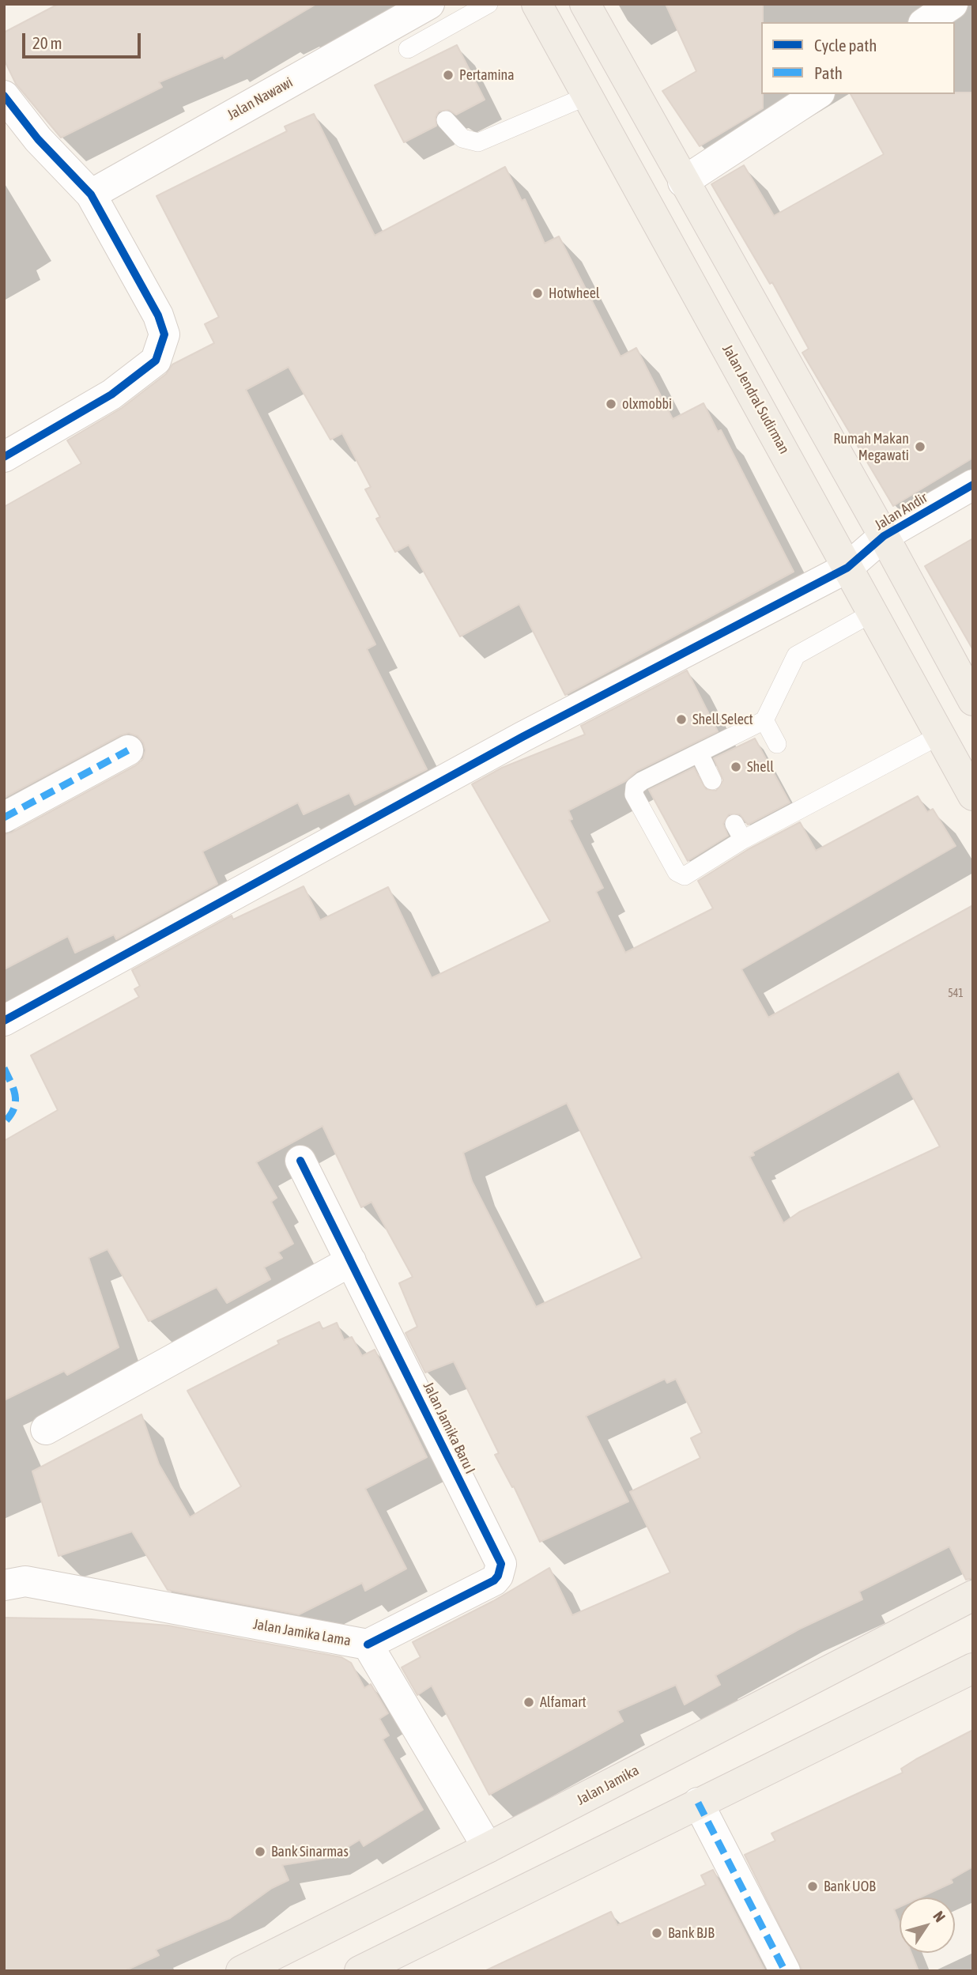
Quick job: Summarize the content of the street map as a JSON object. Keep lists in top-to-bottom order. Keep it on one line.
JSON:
{"streets":{"main road":["Jalan Jendral Sudirman","Jalan Jamika"],"street":["Jalan Nawawi","Jalan Andir","Jalan Jamika Baru I","Jalan Jamika Lama"]},"crossings":[["Jalan Jendral Sudirman","Jalan Andir"],["Jalan Jamika Baru I","Jalan Jamika Lama"],["Jalan Jamika Lama","Jalan Jamika"]],"places":["Pertamina","Hotwheel","olxmobbi","Rumah Makan Megawati","Shell Select","Shell","Alfamart","Bank Sinarmas","Bank UOB","Bank BJB"],"house_numbers":["541"],"legend":["Cycle path","Path"],"scale_bar":"20 m","north":"top right"}
